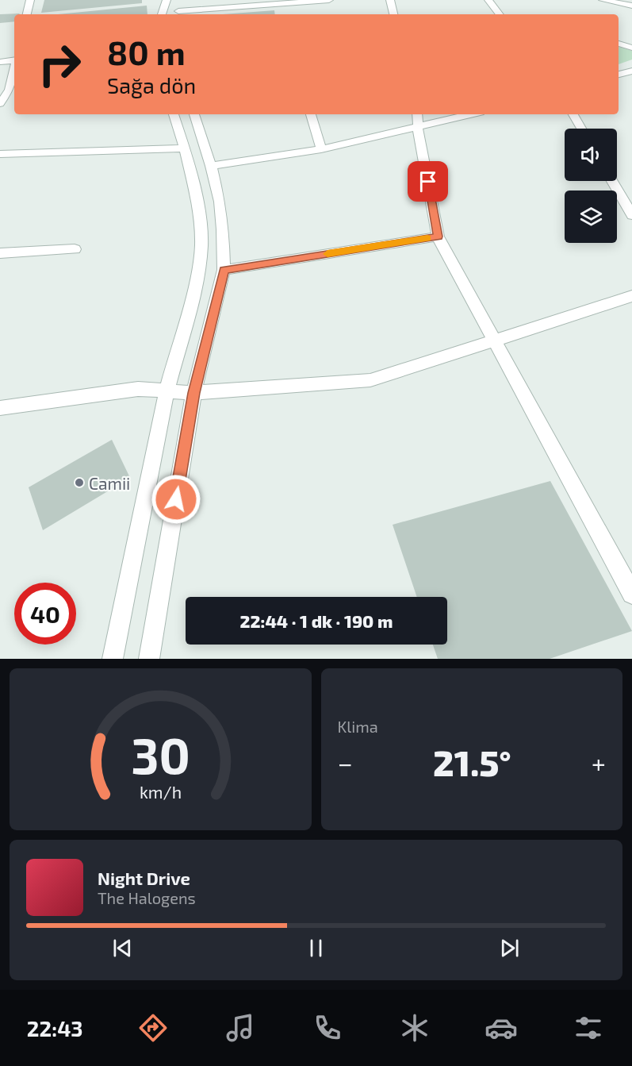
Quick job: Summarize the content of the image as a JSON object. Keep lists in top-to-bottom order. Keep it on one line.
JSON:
{"places":["Camii"],"page":{"turn":["80 m","Sağa dön"],"limit":"40","trip":"22:44 · 1 dk · 190 m","tile":"Klima","heat":["−","21.5°","+"],"song":["Night Drive","The Halogens"],"tabs":"22:43","gauge":["30","km/h"]}}
